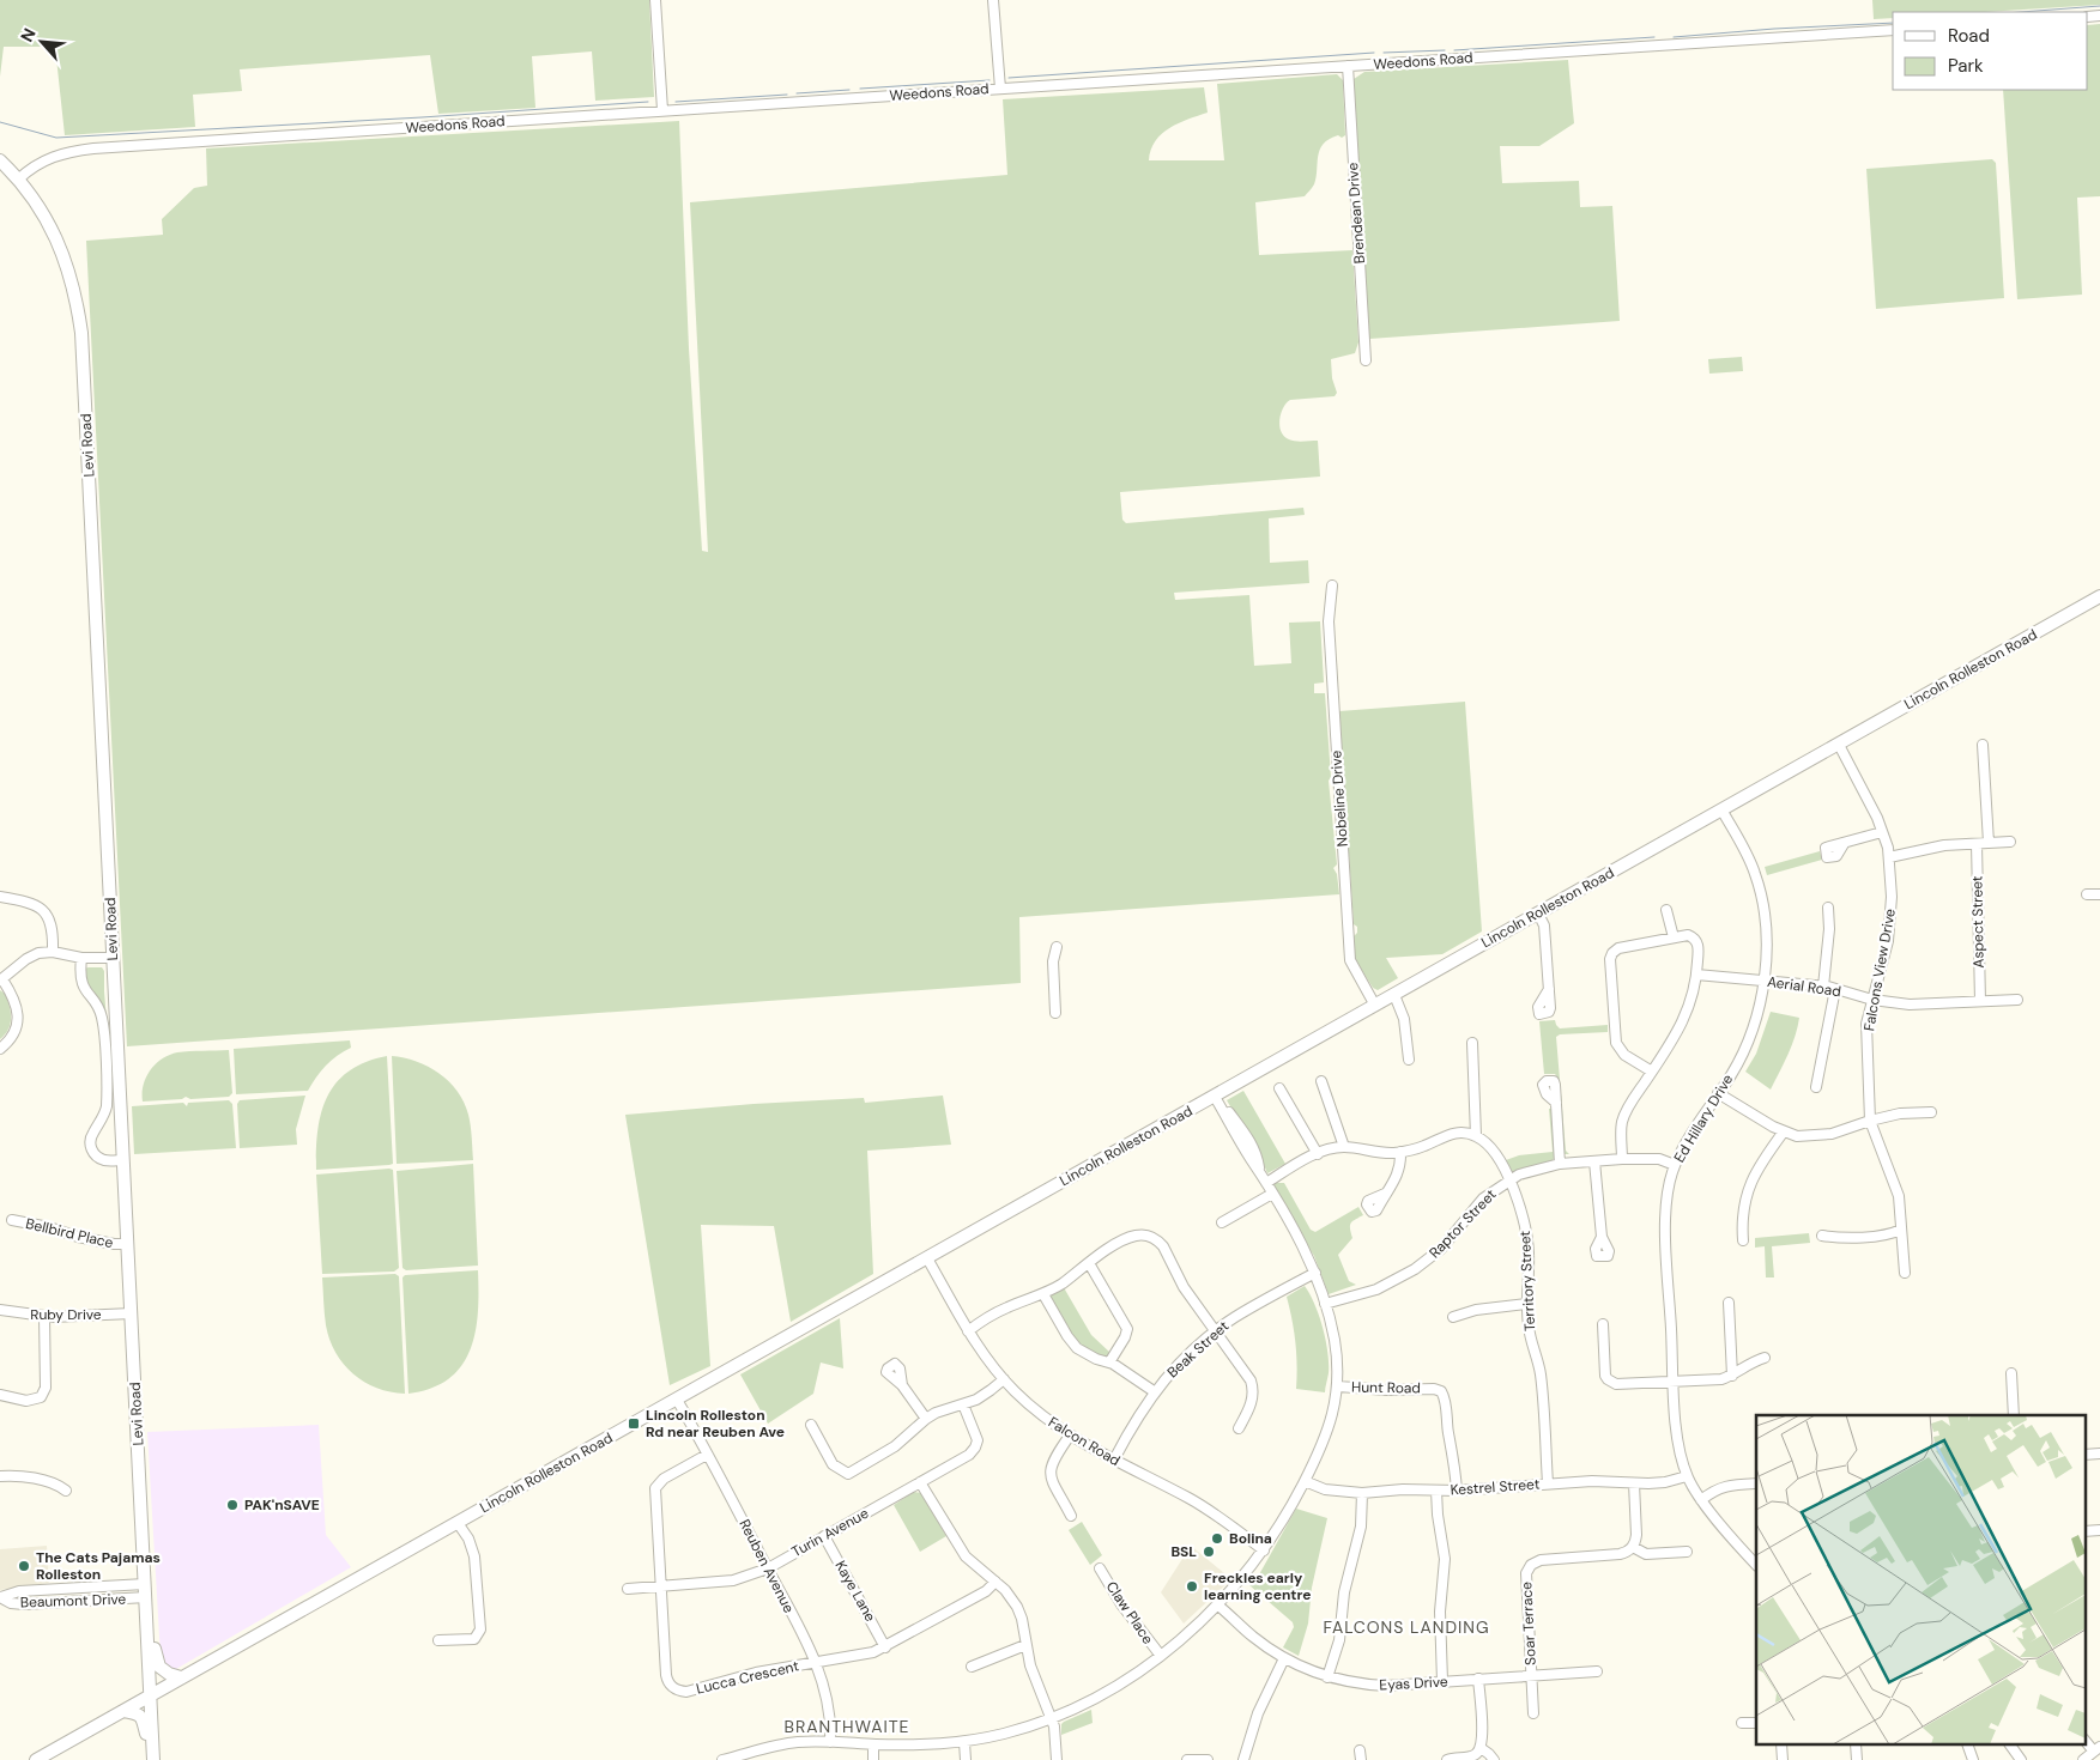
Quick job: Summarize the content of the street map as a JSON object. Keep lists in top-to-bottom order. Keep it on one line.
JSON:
{"streets":{"main road":["Levi Road","Lincoln Rolleston Road"],"street":["Weedons Road","Brendean Drive","Nobeline Drive","Aspect Street","Falcons View Drive","Aerial Road","Ed Hillary Drive","Raptor Street","Bellbird Place","Territory Street","Ruby Drive","Beak Street","Hunt Road","Falcon Road","Kestrel Street","Turin Avenue","Reuben Avenue","Kaye Lane","Beaumont Drive","Claw Place","Soar Terrace","Lucca Crescent","Eyas Drive"]},"crossings":[["Weedons Road","Brendean Drive"],["Weedons Road","Levi Road"],["Levi Road","Lincoln Rolleston Road"],["Levi Road","Bellbird Place"],["Levi Road","Ruby Drive"],["Levi Road","Beaumont Drive"],["Lincoln Rolleston Road","Nobeline Drive"],["Lincoln Rolleston Road","Falcons View Drive"],["Lincoln Rolleston Road","Ed Hillary Drive"],["Lincoln Rolleston Road","Falcon Road"],["Lincoln Rolleston Road","Reuben Avenue"],["Aspect Street","Aerial Road"],["Falcons View Drive","Aerial Road"],["Aerial Road","Ed Hillary Drive"],["Ed Hillary Drive","Raptor Street"],["Ed Hillary Drive","Kestrel Street"],["Raptor Street","Territory Street"],["Territory Street","Kestrel Street"],["Beak Street","Falcon Road"],["Hunt Road","Kestrel Street"],["Turin Avenue","Reuben Avenue"],["Turin Avenue","Kaye Lane"],["Turin Avenue","Lucca Crescent"],["Reuben Avenue","Lucca Crescent"],["Kaye Lane","Lucca Crescent"],["Soar Terrace","Eyas Drive"]],"districts":["FALCONS LANDING","BRANTHWAITE"],"places":{"transit":["Lincoln Rolleston Rd near Reuben Ave"],"other":["PAK'nSAVE","Bolina","BSL","The Cats Pajamas Rolleston","Freckles early learning centre"]},"legend":["Road","Park"],"north":"top left"}
